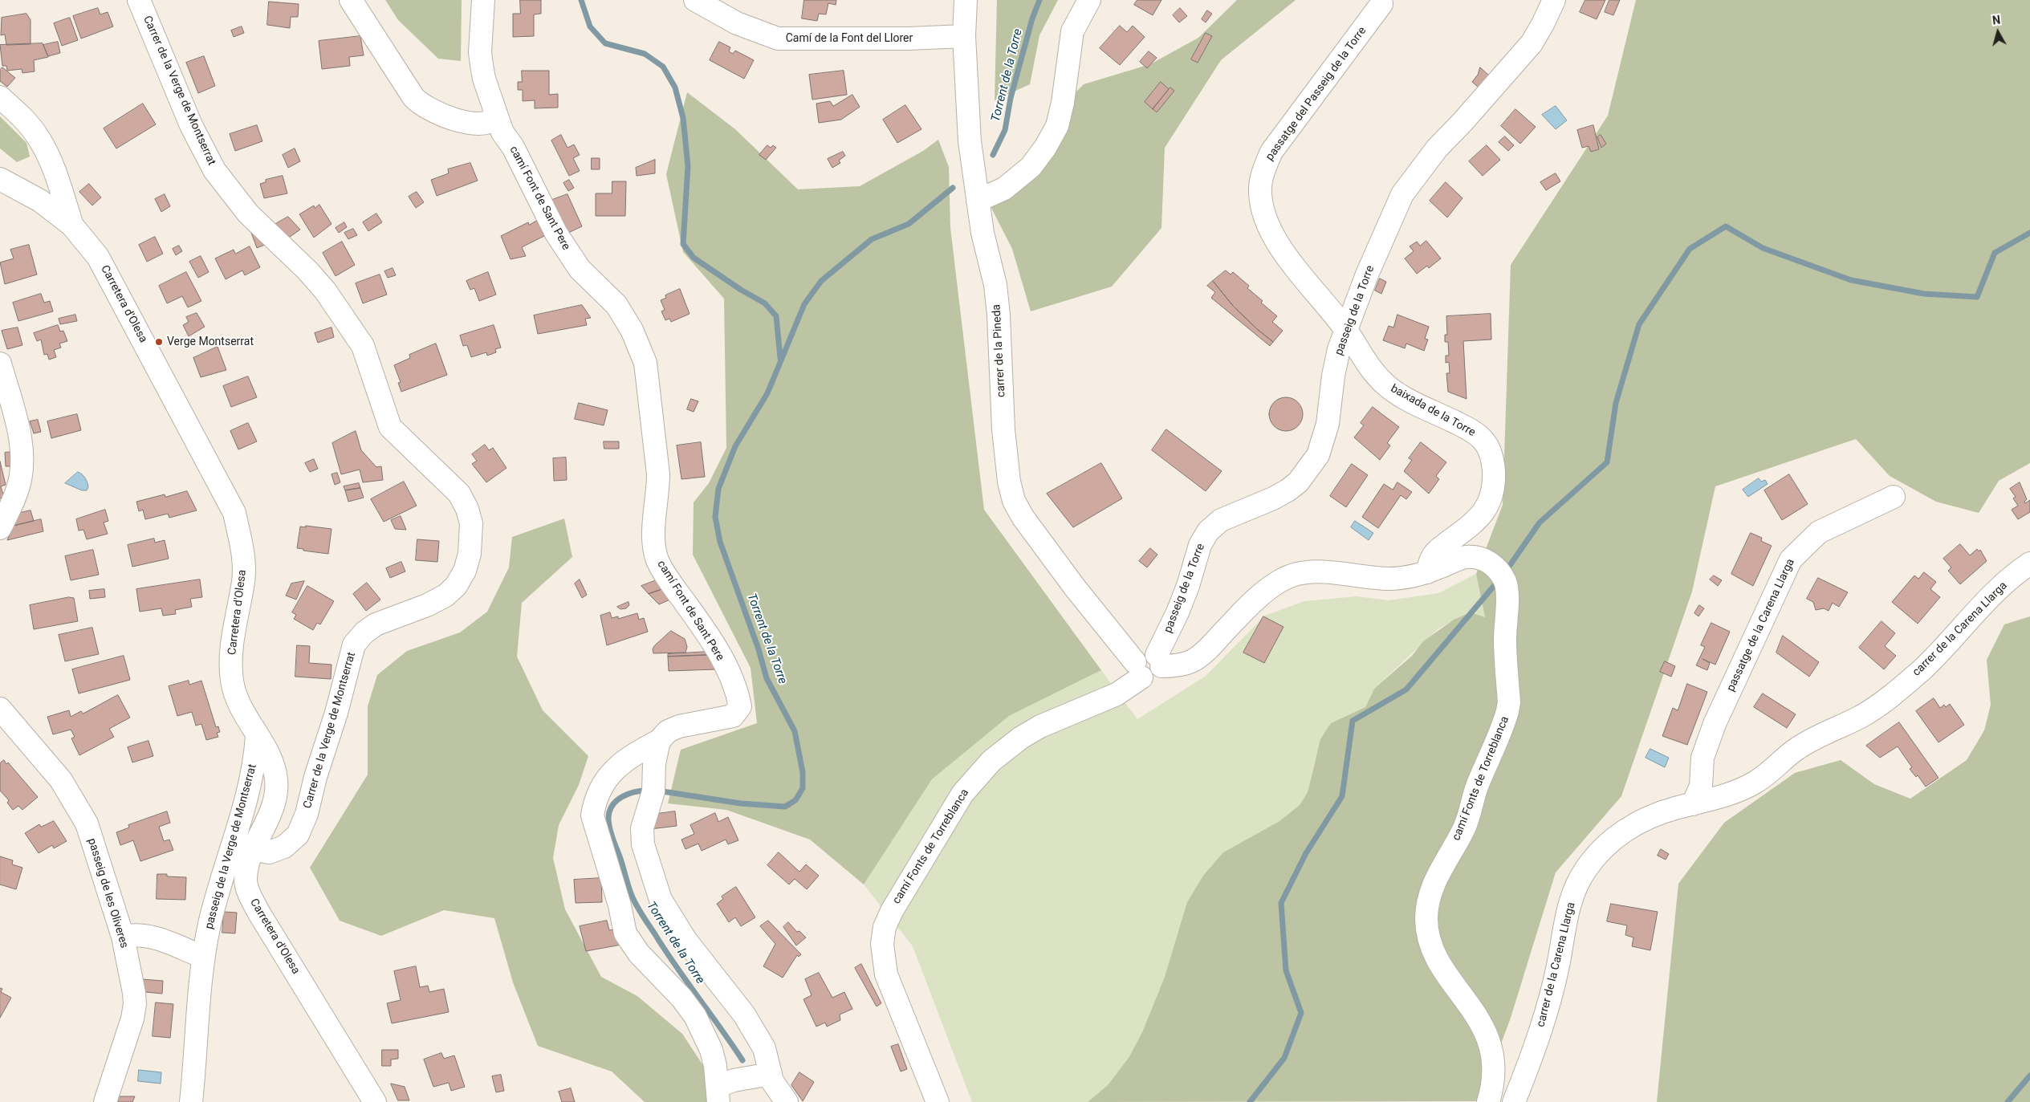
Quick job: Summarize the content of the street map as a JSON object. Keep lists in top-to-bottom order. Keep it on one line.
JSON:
{"streets":{"street":["Camí de la Font del Llorer","Carrer de la Verge de Montserrat","passatge del Passeig de la Torre","camí Font de Sant Pere","Carretera d'Olesa","passeig de la Torre","carrer de la Pineda","baixada de la Torre","passatge de la Carena Llarga","carrer de la Carena Llarga","camí Fonts de Torreblanca","passeig de la Verge de Montserrat","passeig de les Oliveres"]},"crossings":[["Camí de la Font del Llorer","carrer de la Pineda"],["Carrer de la Verge de Montserrat","Carretera d'Olesa"],["passatge del Passeig de la Torre","passeig de la Torre"],["passatge del Passeig de la Torre","baixada de la Torre"],["Carretera d'Olesa","passeig de la Verge de Montserrat"],["passeig de la Torre","baixada de la Torre"],["passeig de la Torre","camí Fonts de Torreblanca"],["carrer de la Pineda","camí Fonts de Torreblanca"],["baixada de la Torre","camí Fonts de Torreblanca"],["passatge de la Carena Llarga","carrer de la Carena Llarga"]],"water":["Torrent de la Torre"],"places":["Verge Montserrat"],"north":"top"}
